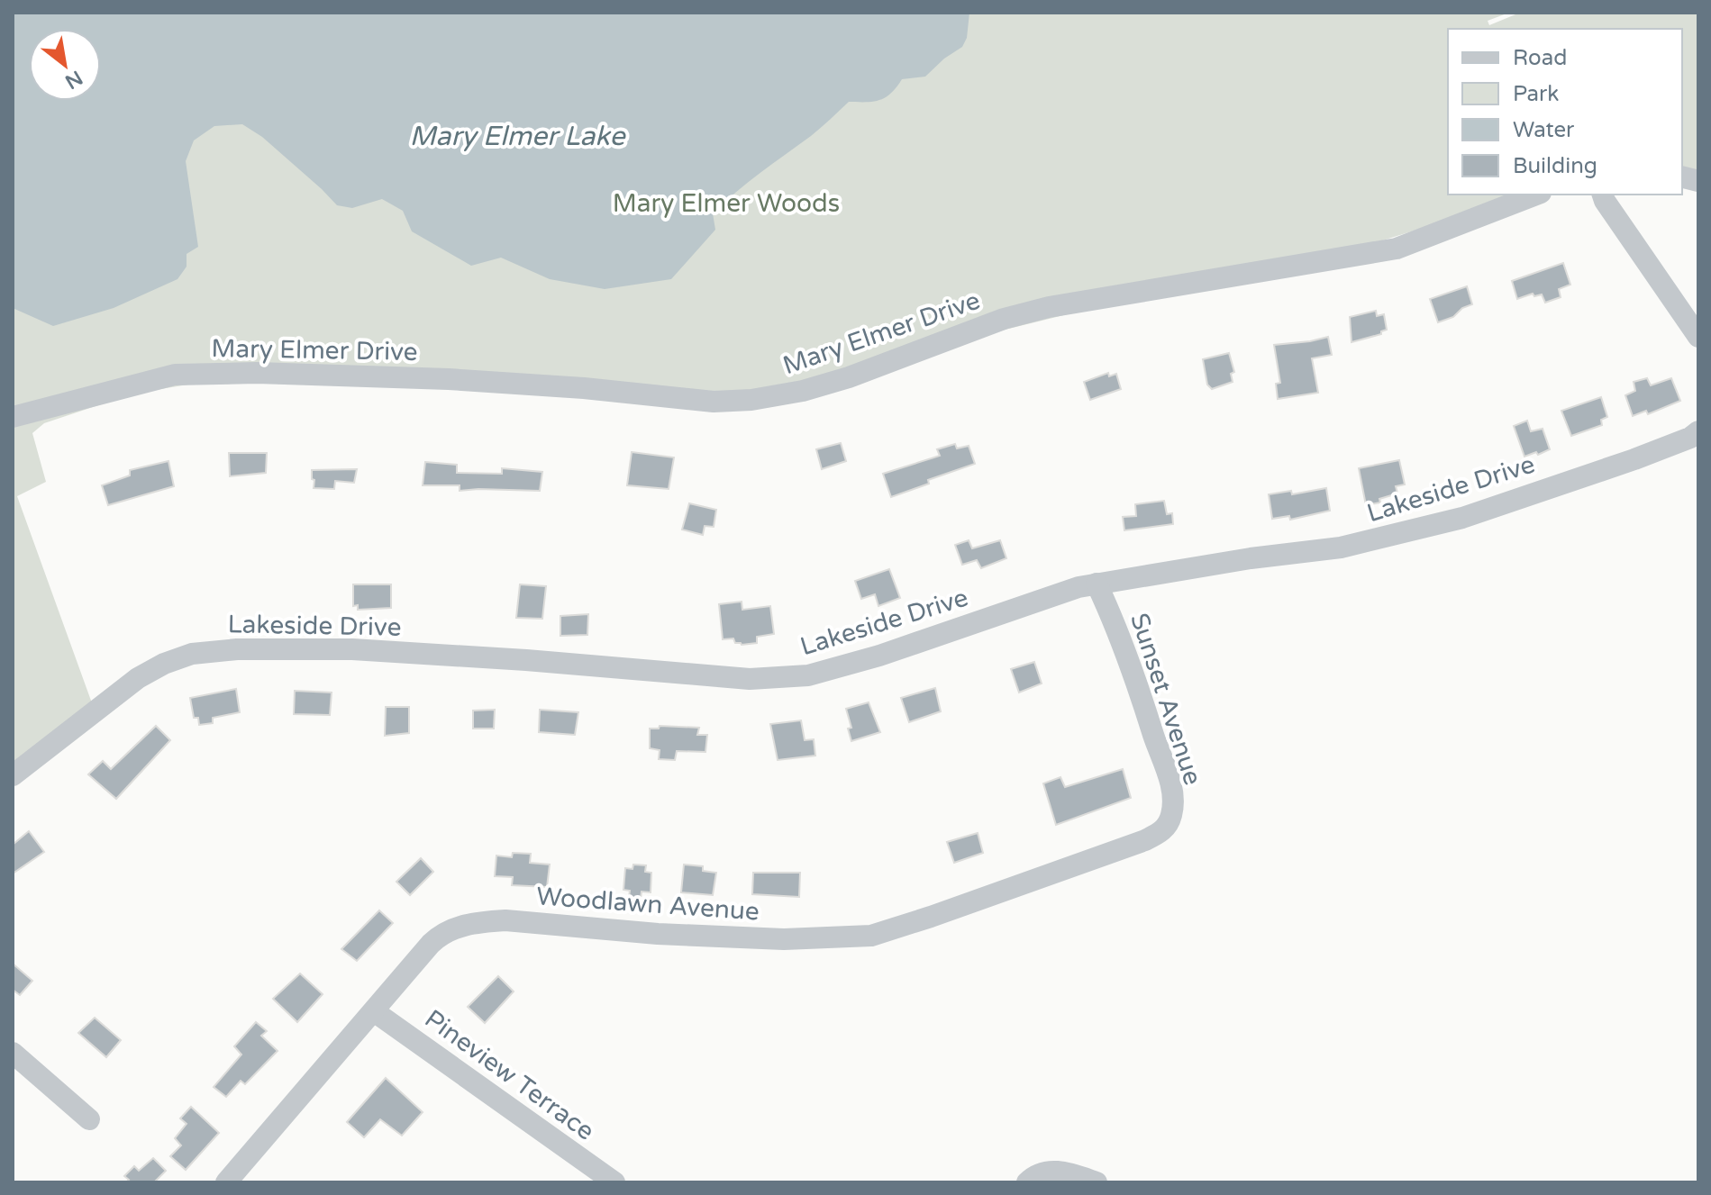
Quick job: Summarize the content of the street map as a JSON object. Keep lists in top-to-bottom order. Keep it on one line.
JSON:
{"streets":{"street":["Mary Elmer Drive","Lakeside Drive","Sunset Avenue","Woodlawn Avenue","Pineview Terrace"]},"crossings":[["Lakeside Drive","Sunset Avenue"],["Sunset Avenue","Woodlawn Avenue"],["Woodlawn Avenue","Pineview Terrace"]],"water":["Mary Elmer Lake"],"parks":["Mary Elmer Woods"],"legend":["Road","Park","Water","Building"],"north":"bottom right"}
